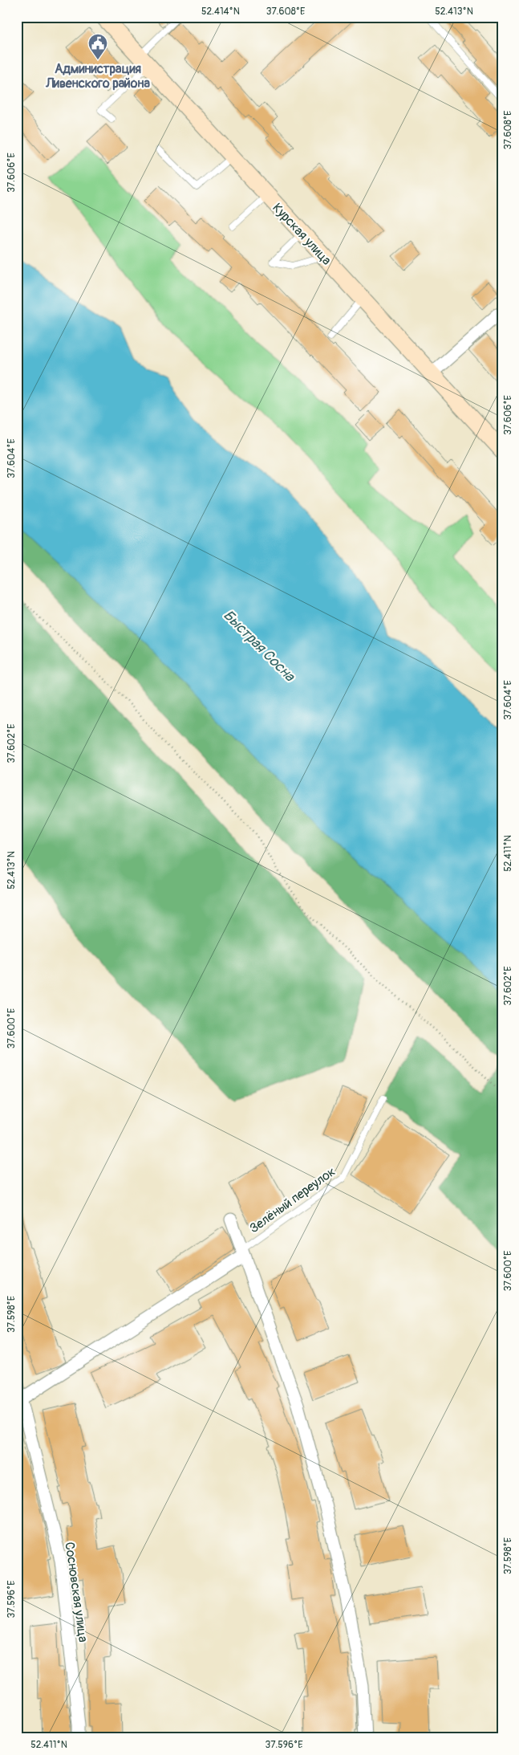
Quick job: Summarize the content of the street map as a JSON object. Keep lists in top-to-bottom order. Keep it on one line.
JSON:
{"streets":{"street":["Курская улица","Сосновская улица"],"lane":["Зелёный переулок"]},"water":["Быстрая Сосна"],"places":{"public building":["Администрация Ливенского района"]},"coordinates":["52.414°N","37.608°E","52.413°N","37.606°E","37.604°E","37.602°E","52.411°N","37.600°E","37.598°E","37.596°E"]}
